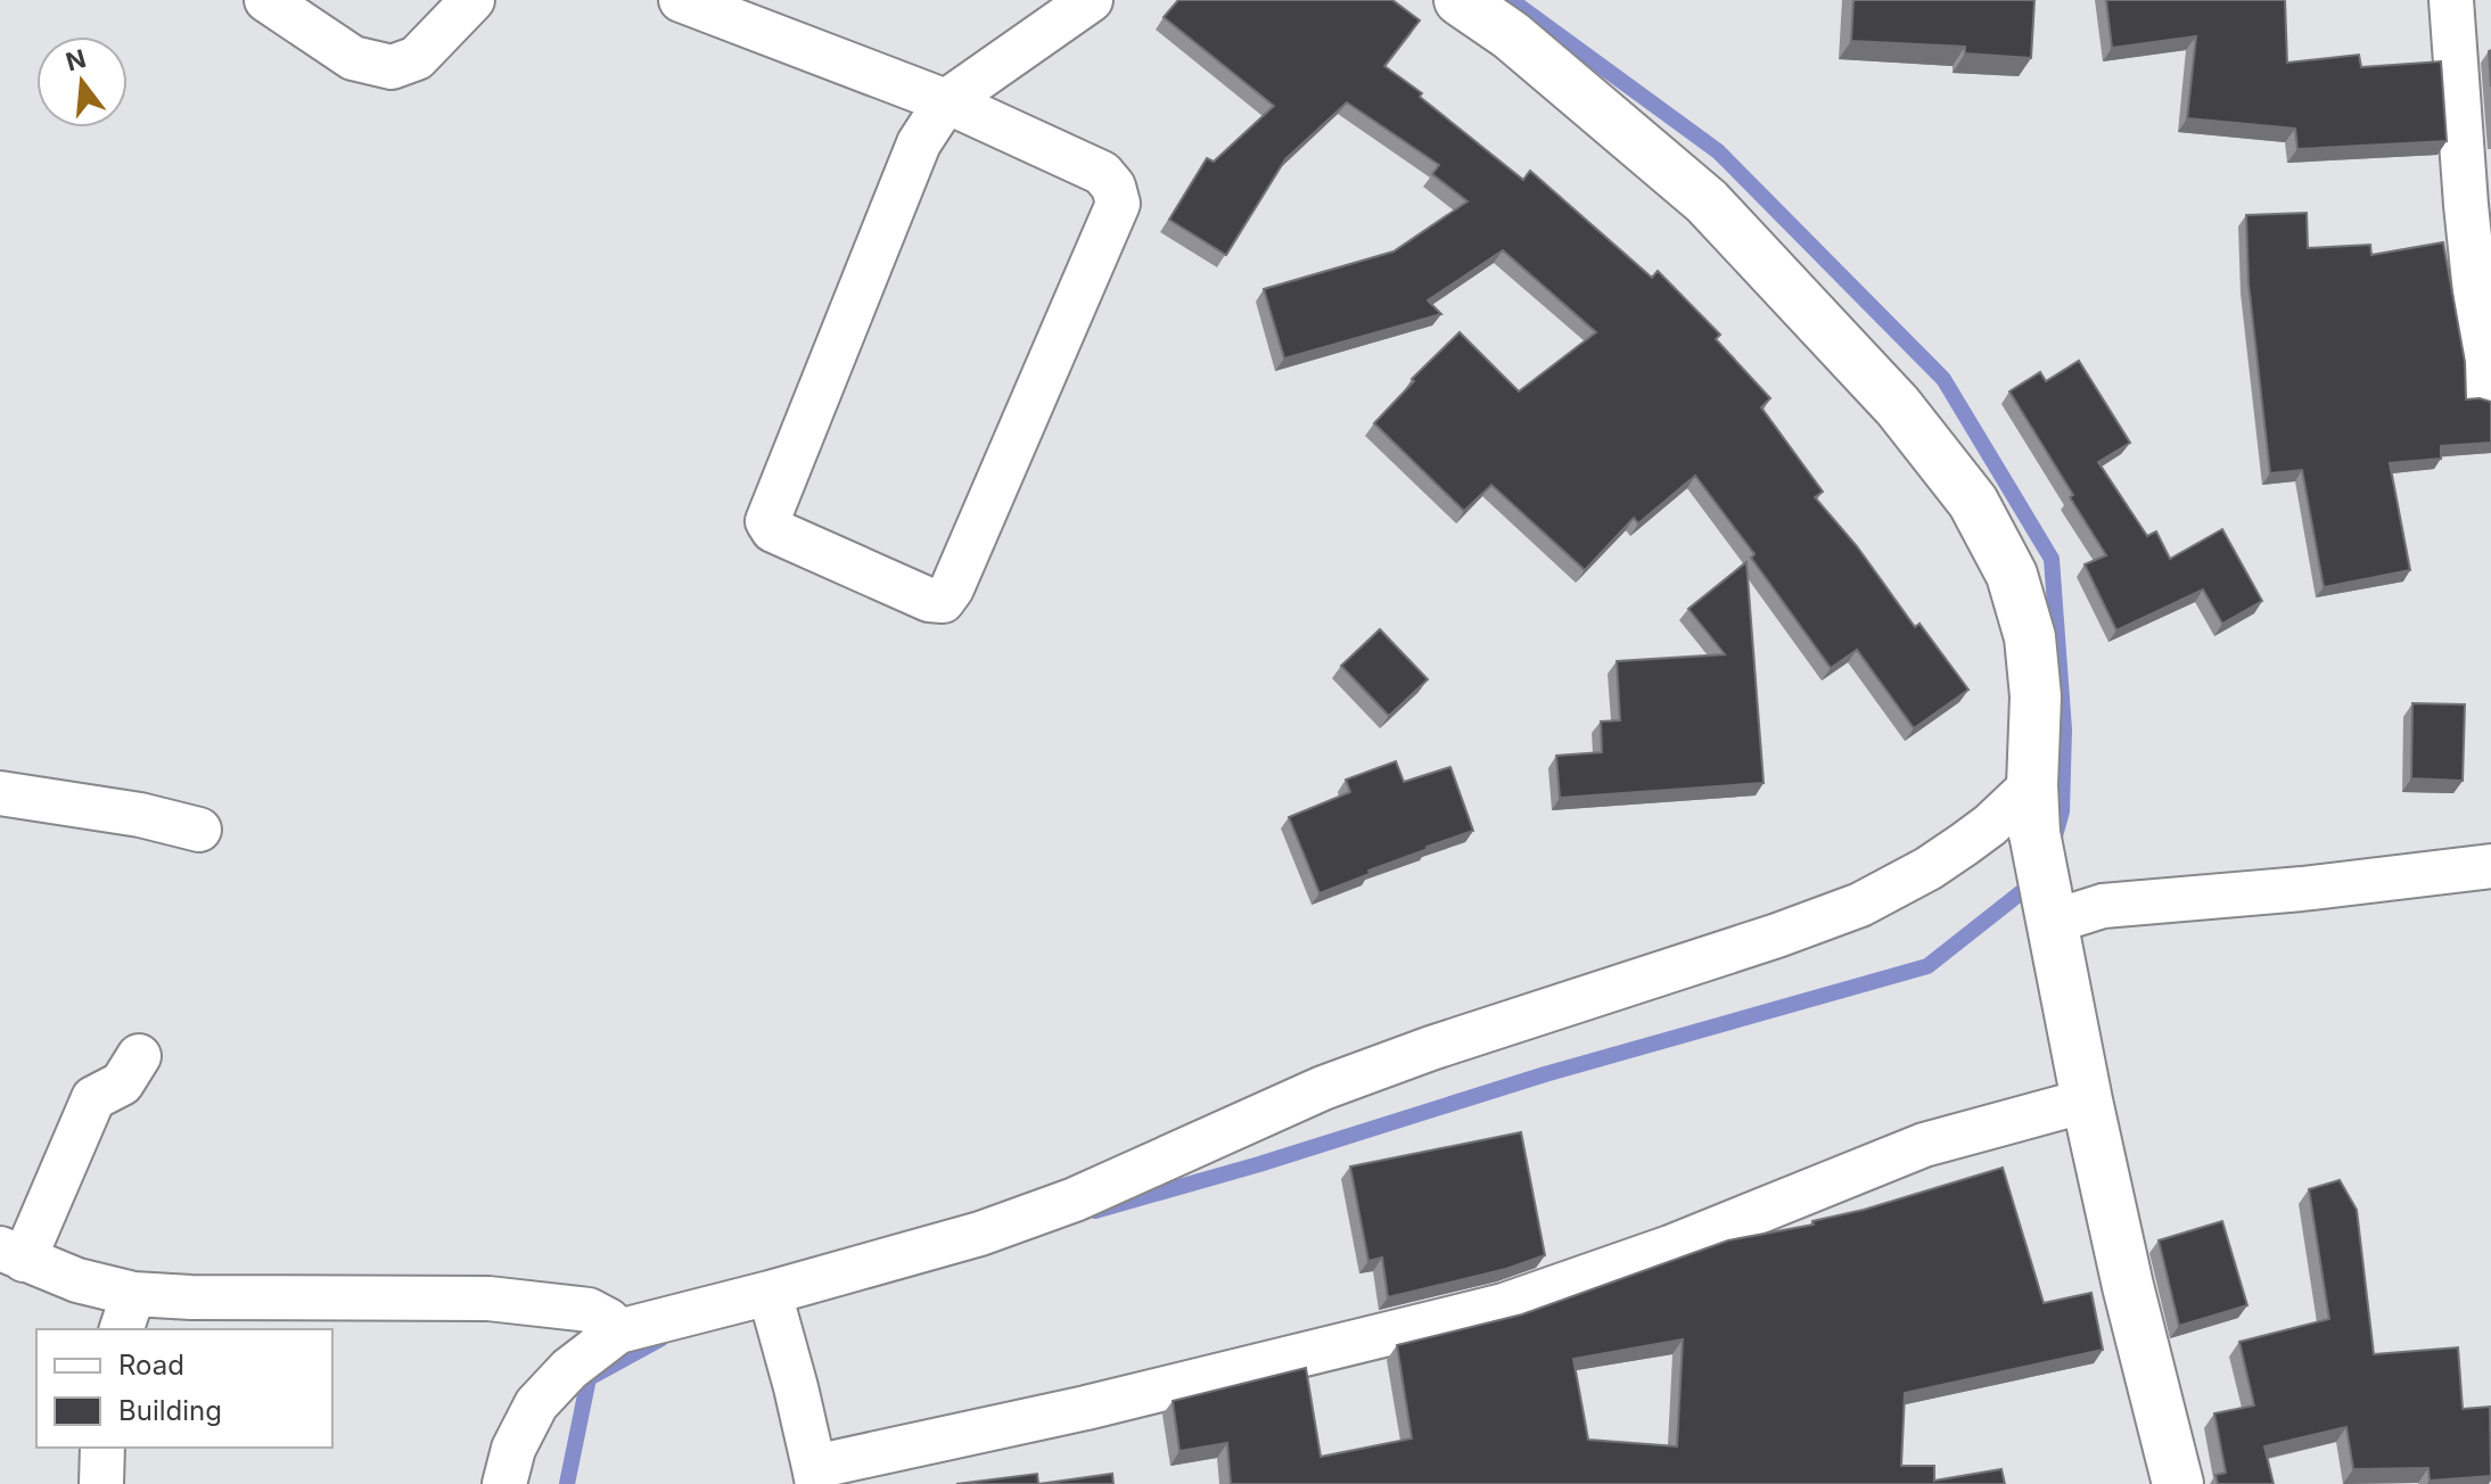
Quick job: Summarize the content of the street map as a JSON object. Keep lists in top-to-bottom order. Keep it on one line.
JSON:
{"legend":["Road","Building"],"north":"top"}
